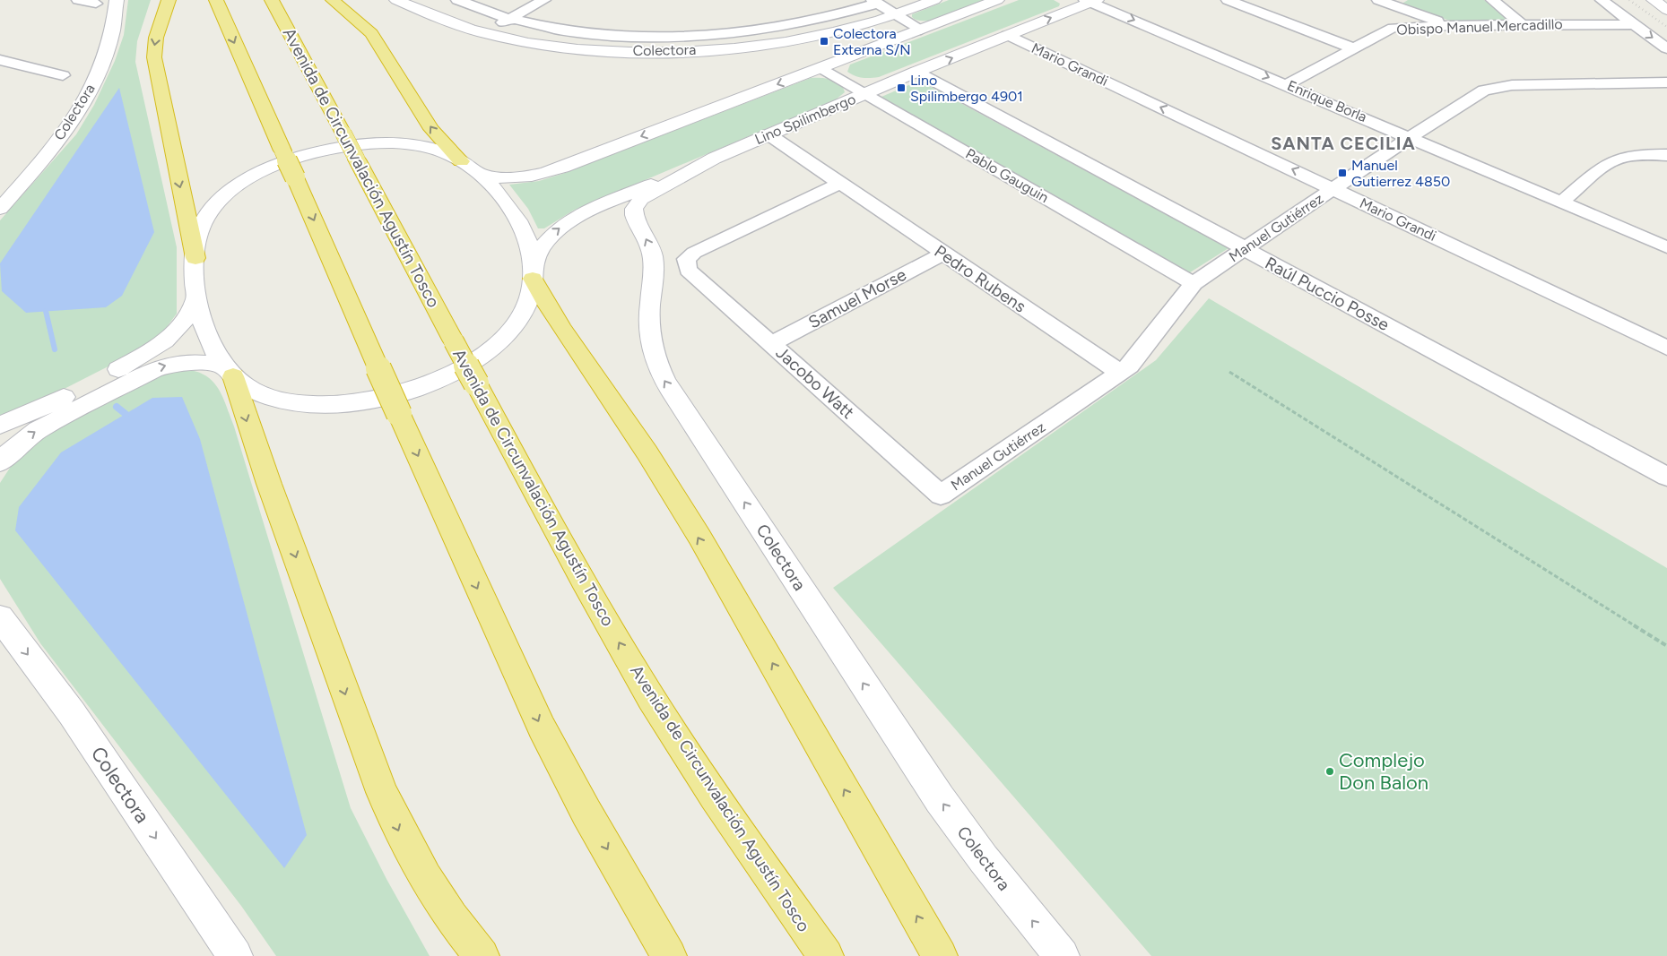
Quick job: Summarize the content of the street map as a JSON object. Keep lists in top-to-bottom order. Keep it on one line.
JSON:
{"streets":{"highway":["Avenida de Circunvalación Agustín Tosco"],"main road":["Colectora","Lino Spilimbergo"],"street":["Obispo Manuel Mercadillo","Mario Grandi","Enrique Borla","Pablo Gauguin","Manuel Gutiérrez","Pedro Rubens","Raúl Puccio Posse","Samuel Morse","Jacobo Watt"]},"crossings":[["Obispo Manuel Mercadillo","Enrique Borla"],["Colectora","Lino Spilimbergo"],["Mario Grandi","Lino Spilimbergo"],["Mario Grandi","Manuel Gutiérrez"],["Enrique Borla","Lino Spilimbergo"],["Enrique Borla","Manuel Gutiérrez"],["Lino Spilimbergo","Pablo Gauguin"],["Lino Spilimbergo","Pedro Rubens"],["Lino Spilimbergo","Raúl Puccio Posse"],["Pablo Gauguin","Manuel Gutiérrez"],["Manuel Gutiérrez","Pedro Rubens"],["Manuel Gutiérrez","Raúl Puccio Posse"],["Manuel Gutiérrez","Jacobo Watt"],["Pedro Rubens","Samuel Morse"],["Pedro Rubens","Jacobo Watt"],["Samuel Morse","Jacobo Watt"]],"districts":["SANTA CECILIA"],"places":{"transit":["Colectora Externa S/N","Lino Spilimbergo 4901","Manuel Gutierrez 4850"],"other":["Complejo Don Balon"]}}
